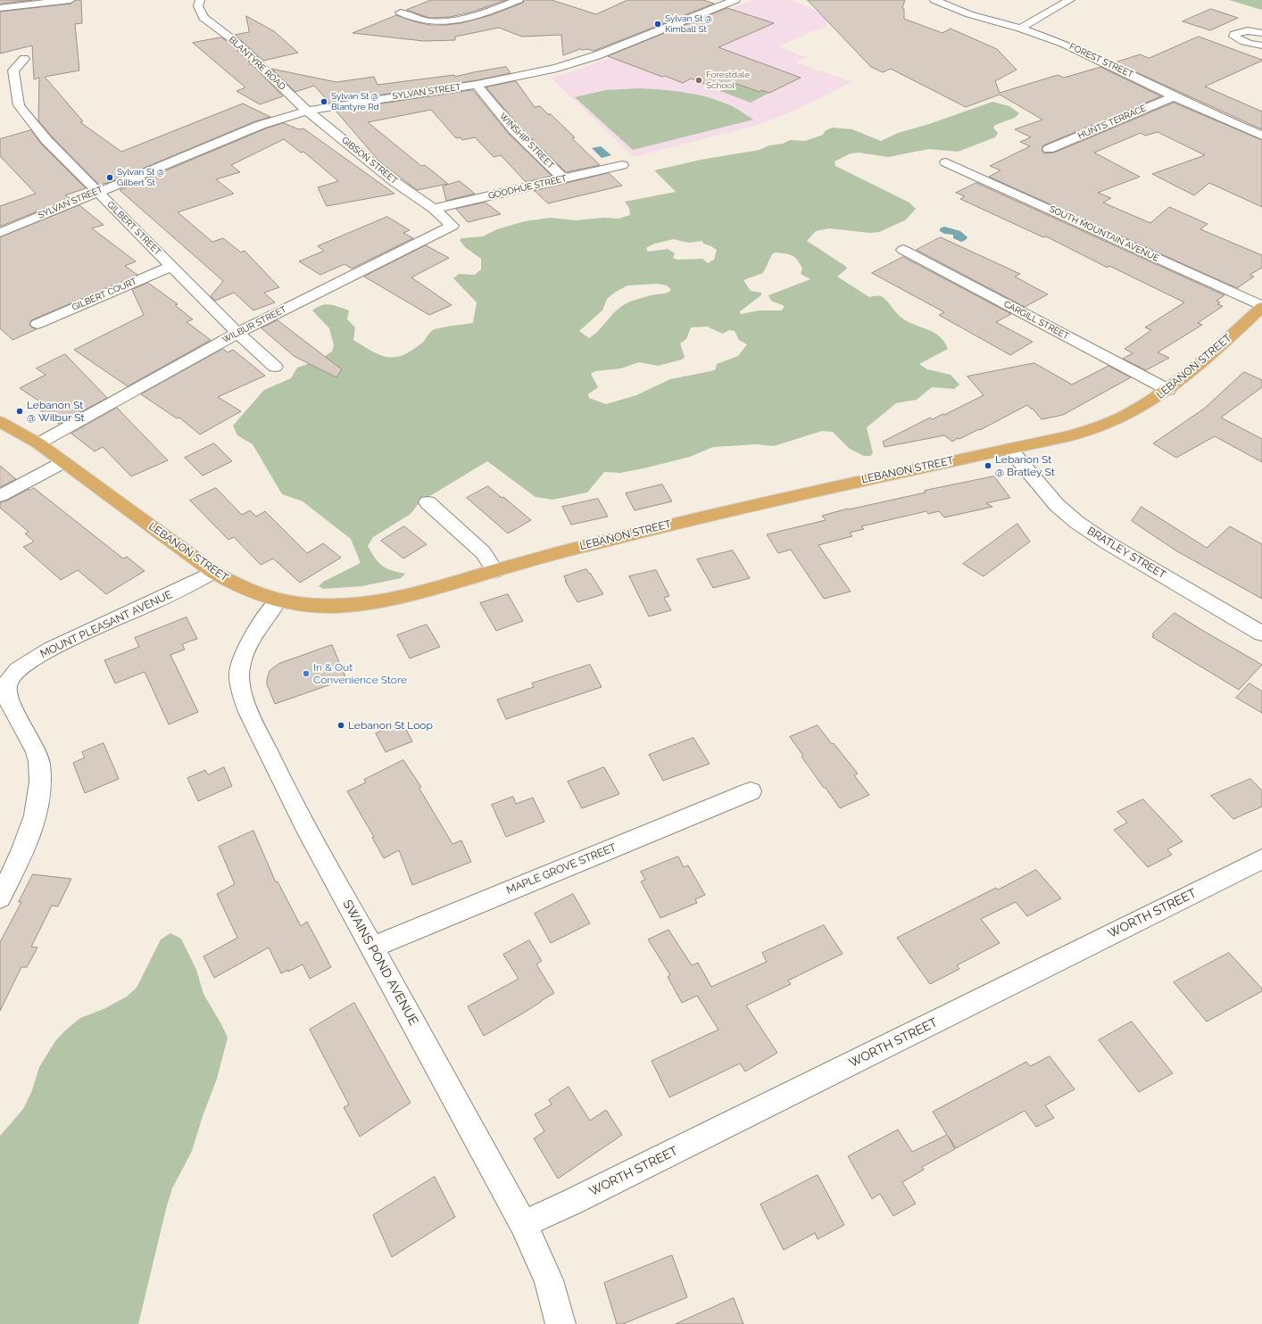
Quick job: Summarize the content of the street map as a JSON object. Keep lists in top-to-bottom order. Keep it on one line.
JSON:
{"streets":{"main road":["LEBANON STREET"],"street":["FOREST STREET","BLANTYRE ROAD","SYLVAN STREET","HUNTS TERRACE","WINSHIP STREET","GIBSON STREET","GOODHUE STREET","GILBERT STREET","SOUTH MOUNTAIN AVENUE","GILBERT COURT","CARGILL STREET","WILBUR STREET","BRATLEY STREET","MOUNT PLEASANT AVENUE","MAPLE GROVE STREET","WORTH STREET","SWAINS POND AVENUE"]},"crossings":[["FOREST STREET","HUNTS TERRACE"],["BLANTYRE ROAD","SYLVAN STREET"],["BLANTYRE ROAD","GIBSON STREET"],["SYLVAN STREET","WINSHIP STREET"],["SYLVAN STREET","GIBSON STREET"],["SYLVAN STREET","GILBERT STREET"],["WINSHIP STREET","GOODHUE STREET"],["GIBSON STREET","GOODHUE STREET"],["GIBSON STREET","WILBUR STREET"],["GOODHUE STREET","WILBUR STREET"],["GILBERT STREET","GILBERT COURT"],["GILBERT STREET","WILBUR STREET"],["SOUTH MOUNTAIN AVENUE","LEBANON STREET"],["CARGILL STREET","LEBANON STREET"],["WILBUR STREET","LEBANON STREET"],["LEBANON STREET","BRATLEY STREET"],["LEBANON STREET","MOUNT PLEASANT AVENUE"],["LEBANON STREET","SWAINS POND AVENUE"],["MAPLE GROVE STREET","SWAINS POND AVENUE"],["WORTH STREET","SWAINS POND AVENUE"]],"places":["Sylvan St @ Kimball St","Forestdale School","Sylvan St @ Blantyre Rd","Sylvan St @ Gilbert St","Lebanon St @ Wilbur St","Lebanon St @ Bratley St","In & Out Convenience Store","Lebanon St Loop"]}
